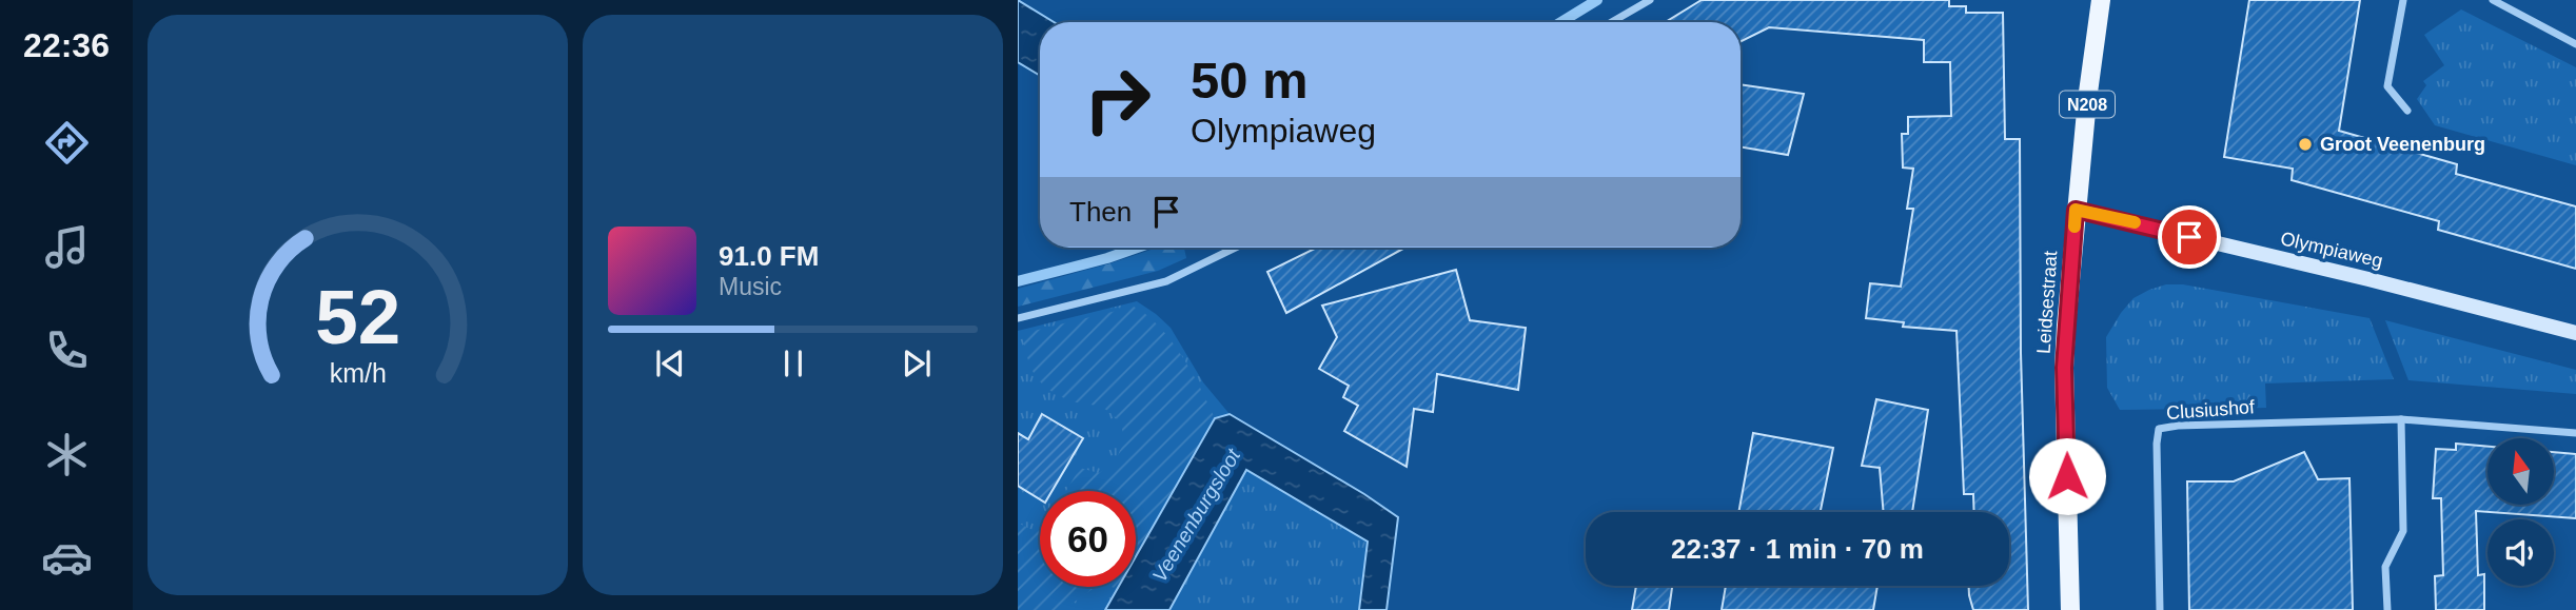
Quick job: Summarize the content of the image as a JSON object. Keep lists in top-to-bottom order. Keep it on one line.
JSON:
{"streets":{"main road":["N208","Olympiaweg","Leidsestraat"],"street":["Clusiushof"]},"crossings":[["Olympiaweg","Leidsestraat"]],"water":["Veenenburgsloot"],"places":["Groot Veenenburg"],"north":"top","page":{"tabs":"22:36","turn":["50 m","Olympiaweg"],"then":"Then","song":["91.0 FM","Music"],"limit":"60","trip":"22:37 · 1 min · 70 m","gauge":["52","km/h"]}}
